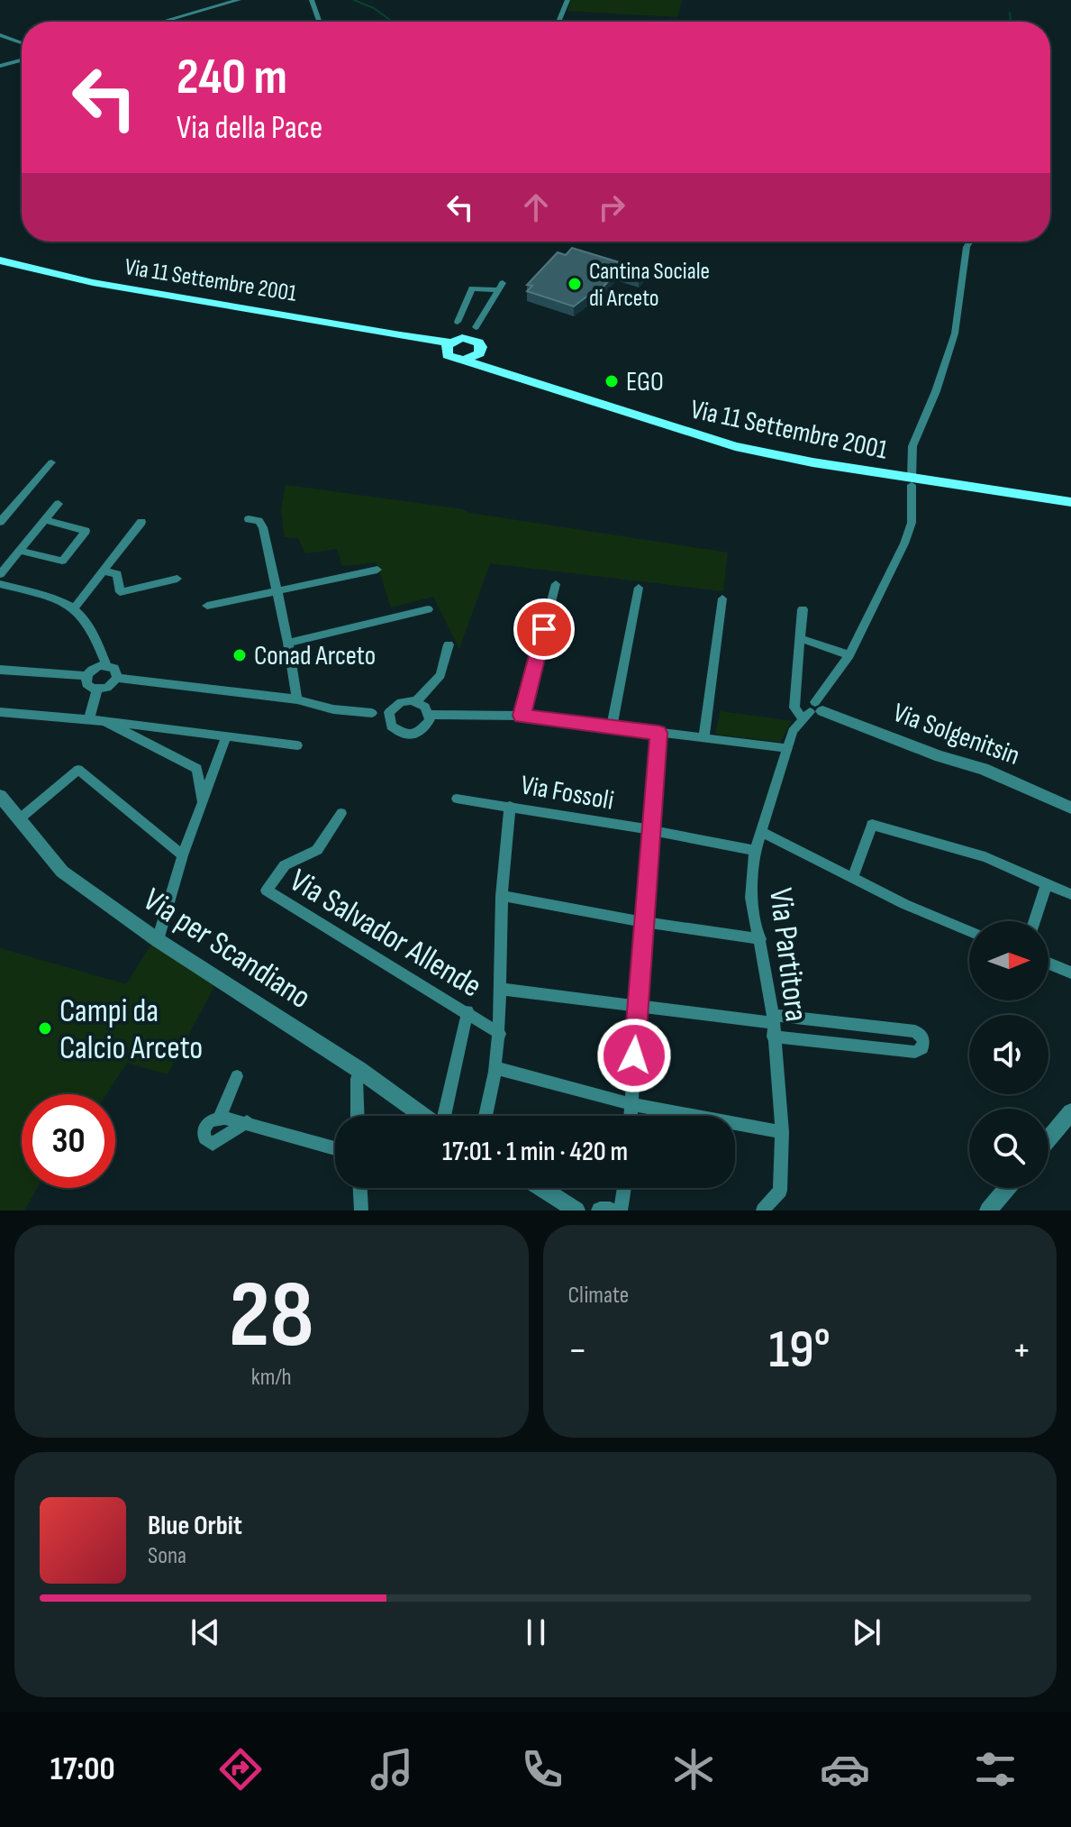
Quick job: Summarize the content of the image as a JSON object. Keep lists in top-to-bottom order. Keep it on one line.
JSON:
{"streets":{"main road":["Via 11 Settembre 2001"],"street":["Via Solgenitsin","Via Fossoli","Via Salvador Allende","Via per Scandiano","Via Partitora"]},"crossings":[["Via 11 Settembre 2001","Via Partitora"],["Via Solgenitsin","Via Partitora"],["Via Fossoli","Via Partitora"]],"places":["Cantina Sociale di Arceto","EGO","Conad Arceto","Campi da Calcio Arceto"],"north":"right","page":{"turn":["240 m","Via della Pace"],"limit":"30","trip":"17:01 · 1 min · 420 m","tile":[["28","km/h"],"Climate"],"heat":["−","19°","+"],"song":["Blue Orbit","Sona"],"tabs":"17:00"}}
